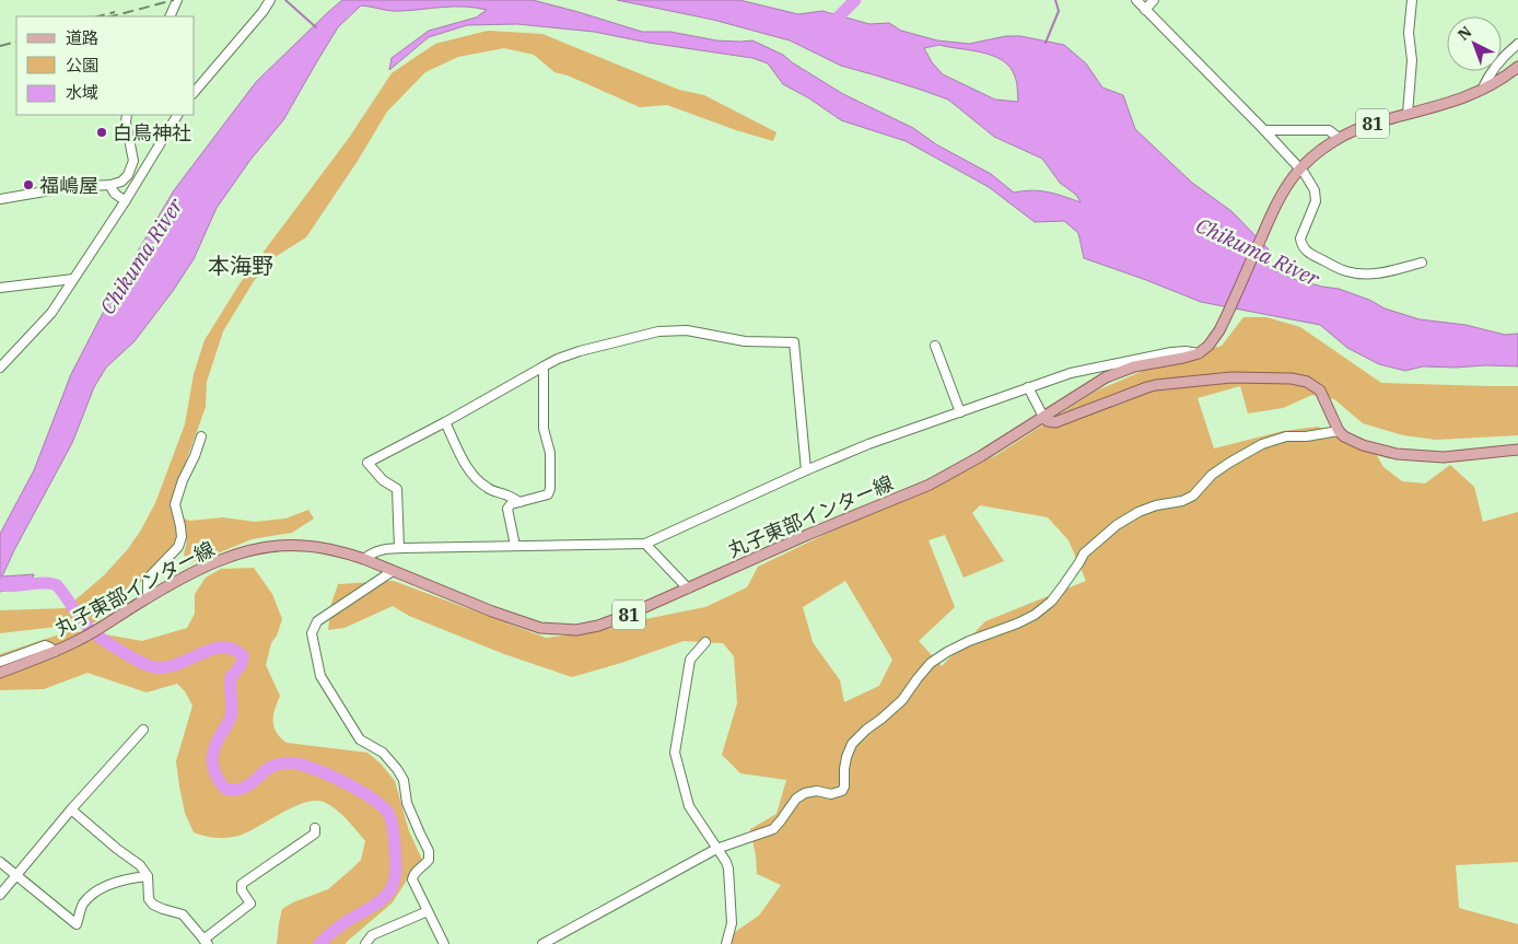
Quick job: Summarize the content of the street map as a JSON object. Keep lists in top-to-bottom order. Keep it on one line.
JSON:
{"streets":{"main road":["81","丸子東部インター線"]},"crossings":[["81","丸子東部インター線"]],"districts":["本海野"],"water":["Chikuma River"],"places":["白鳥神社","福嶋屋"],"legend":["道路","公園","水域"],"north":"top left"}
